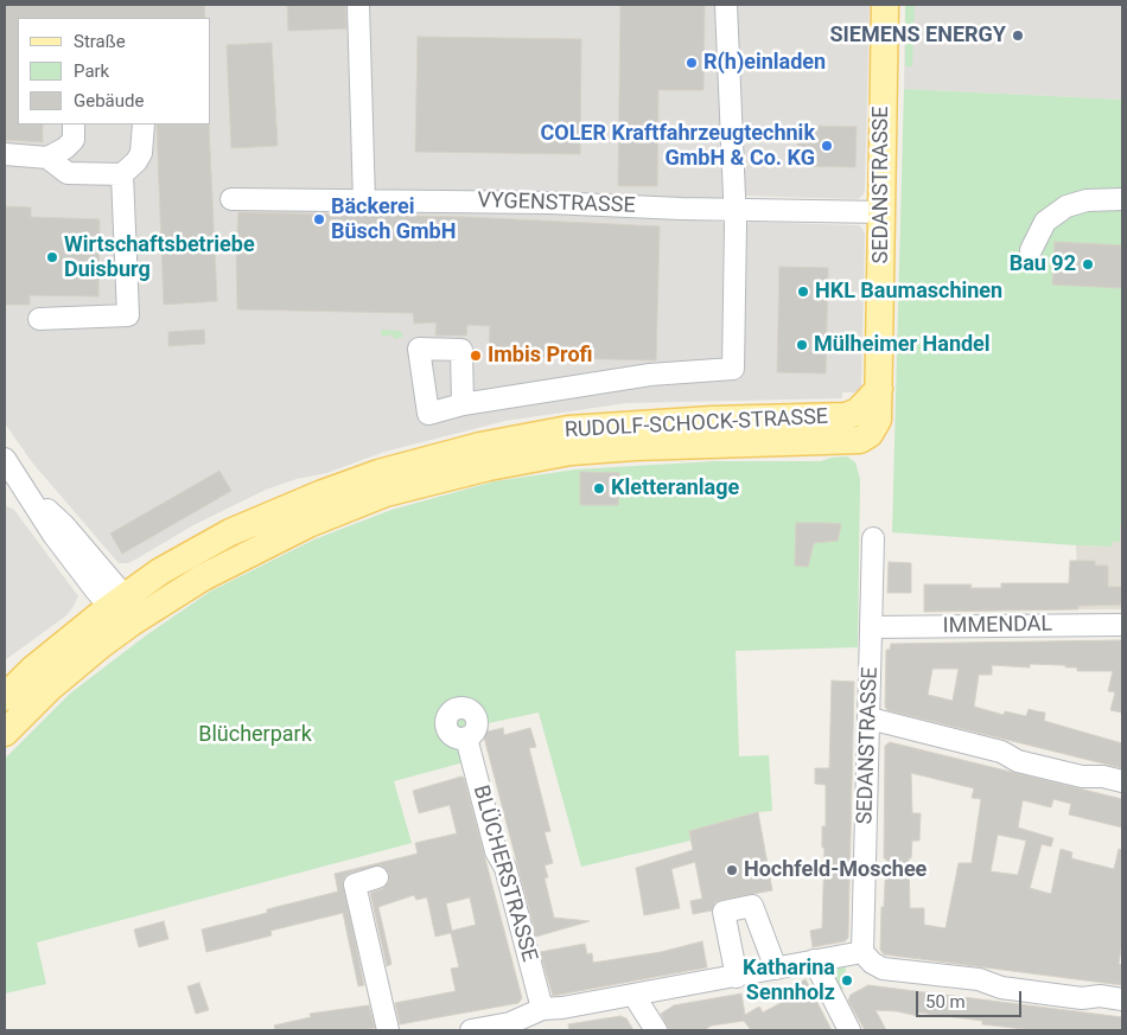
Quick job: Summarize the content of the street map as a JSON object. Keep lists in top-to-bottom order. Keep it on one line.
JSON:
{"streets":{"main road":["SEDANSTRASSE","RUDOLF-SCHOCK-STRASSE"],"street":["VYGENSTRASSE","IMMENDAL","BLÜCHERSTRASSE"]},"crossings":[["SEDANSTRASSE","VYGENSTRASSE"],["SEDANSTRASSE","RUDOLF-SCHOCK-STRASSE"],["SEDANSTRASSE","IMMENDAL"]],"parks":["Blücherpark"],"places":["SIEMENS ENERGY","R(h)einladen","COLER Kraftfahrzeugtechnik GmbH & Co. KG","Bäckerei Büsch GmbH","Wirtschaftsbetriebe Duisburg","Bau 92","HKL Baumaschinen","Mülheimer Handel","Imbis Profi","Kletteranlage","Hochfeld-Moschee","Katharina Sennholz"],"legend":["Straße","Park","Gebäude"],"scale_bar":"50 m"}
